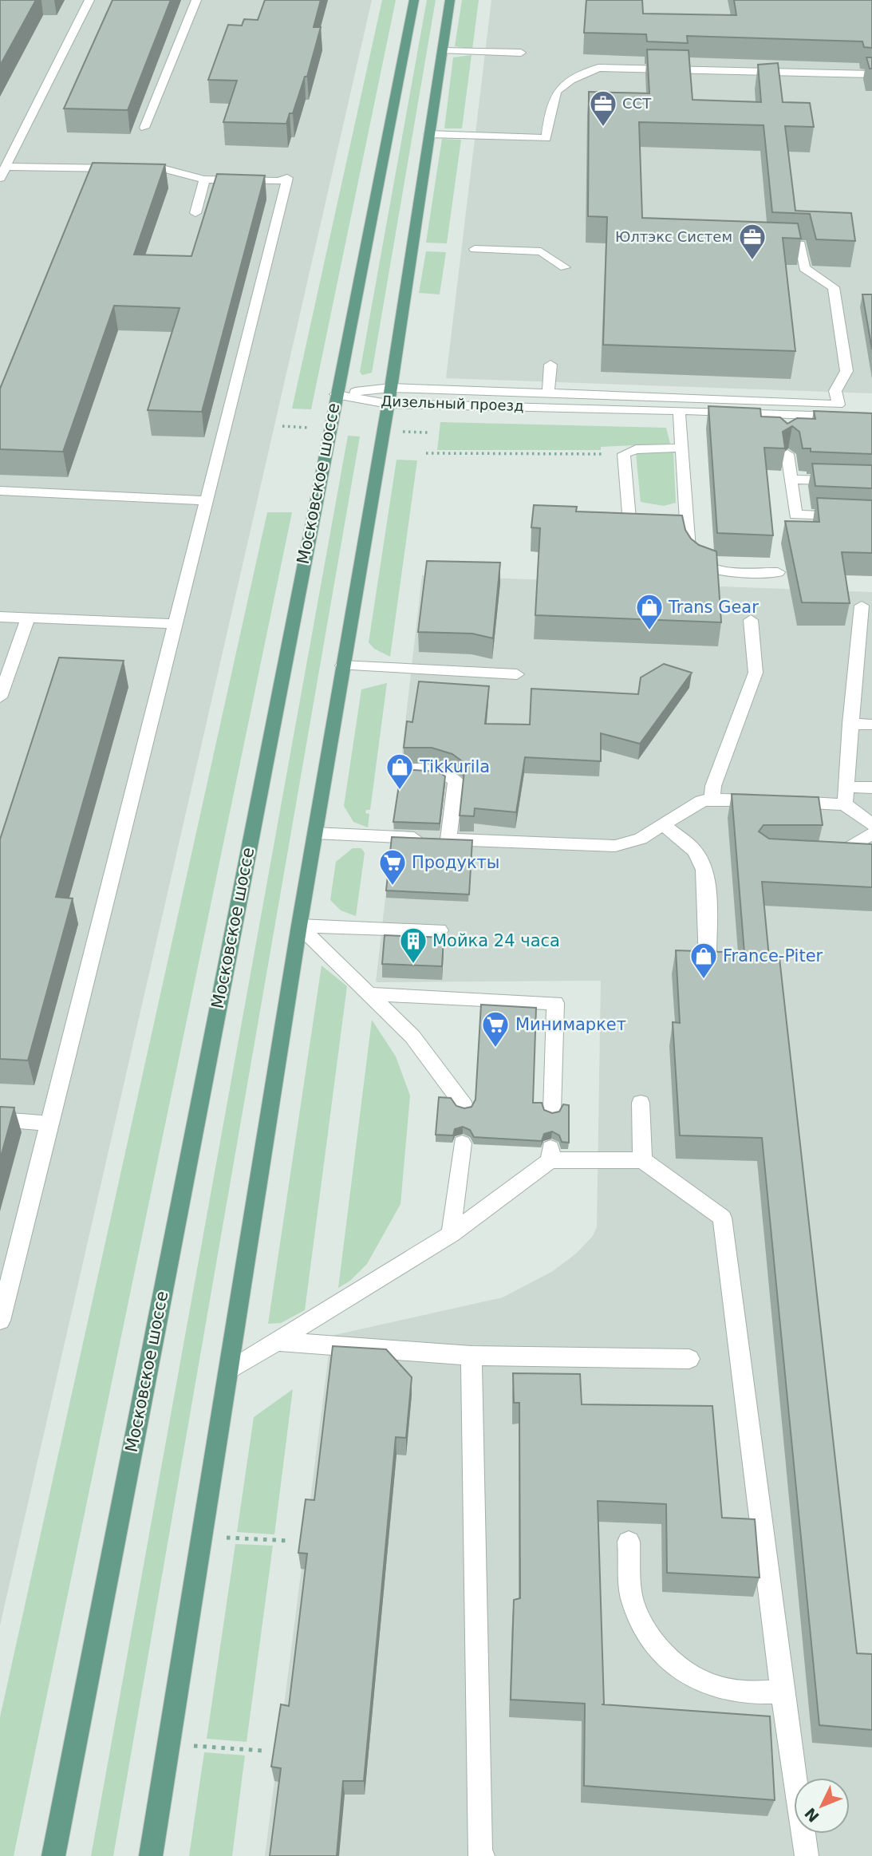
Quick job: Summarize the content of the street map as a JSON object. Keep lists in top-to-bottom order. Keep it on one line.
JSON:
{"streets":{"main road":["Московское шоссе"],"street":["Дизельный проезд"]},"crossings":[["Дизельный проезд","Московское шоссе"]],"places":{"office":["ССТ","Юлтэкс Систем"],"shop":["Trans Gear","Tikkurila","France-Piter"],"supermarket":["Продукты","Минимаркет"],"building":["Мойка 24 часа"]},"north":"bottom left"}
